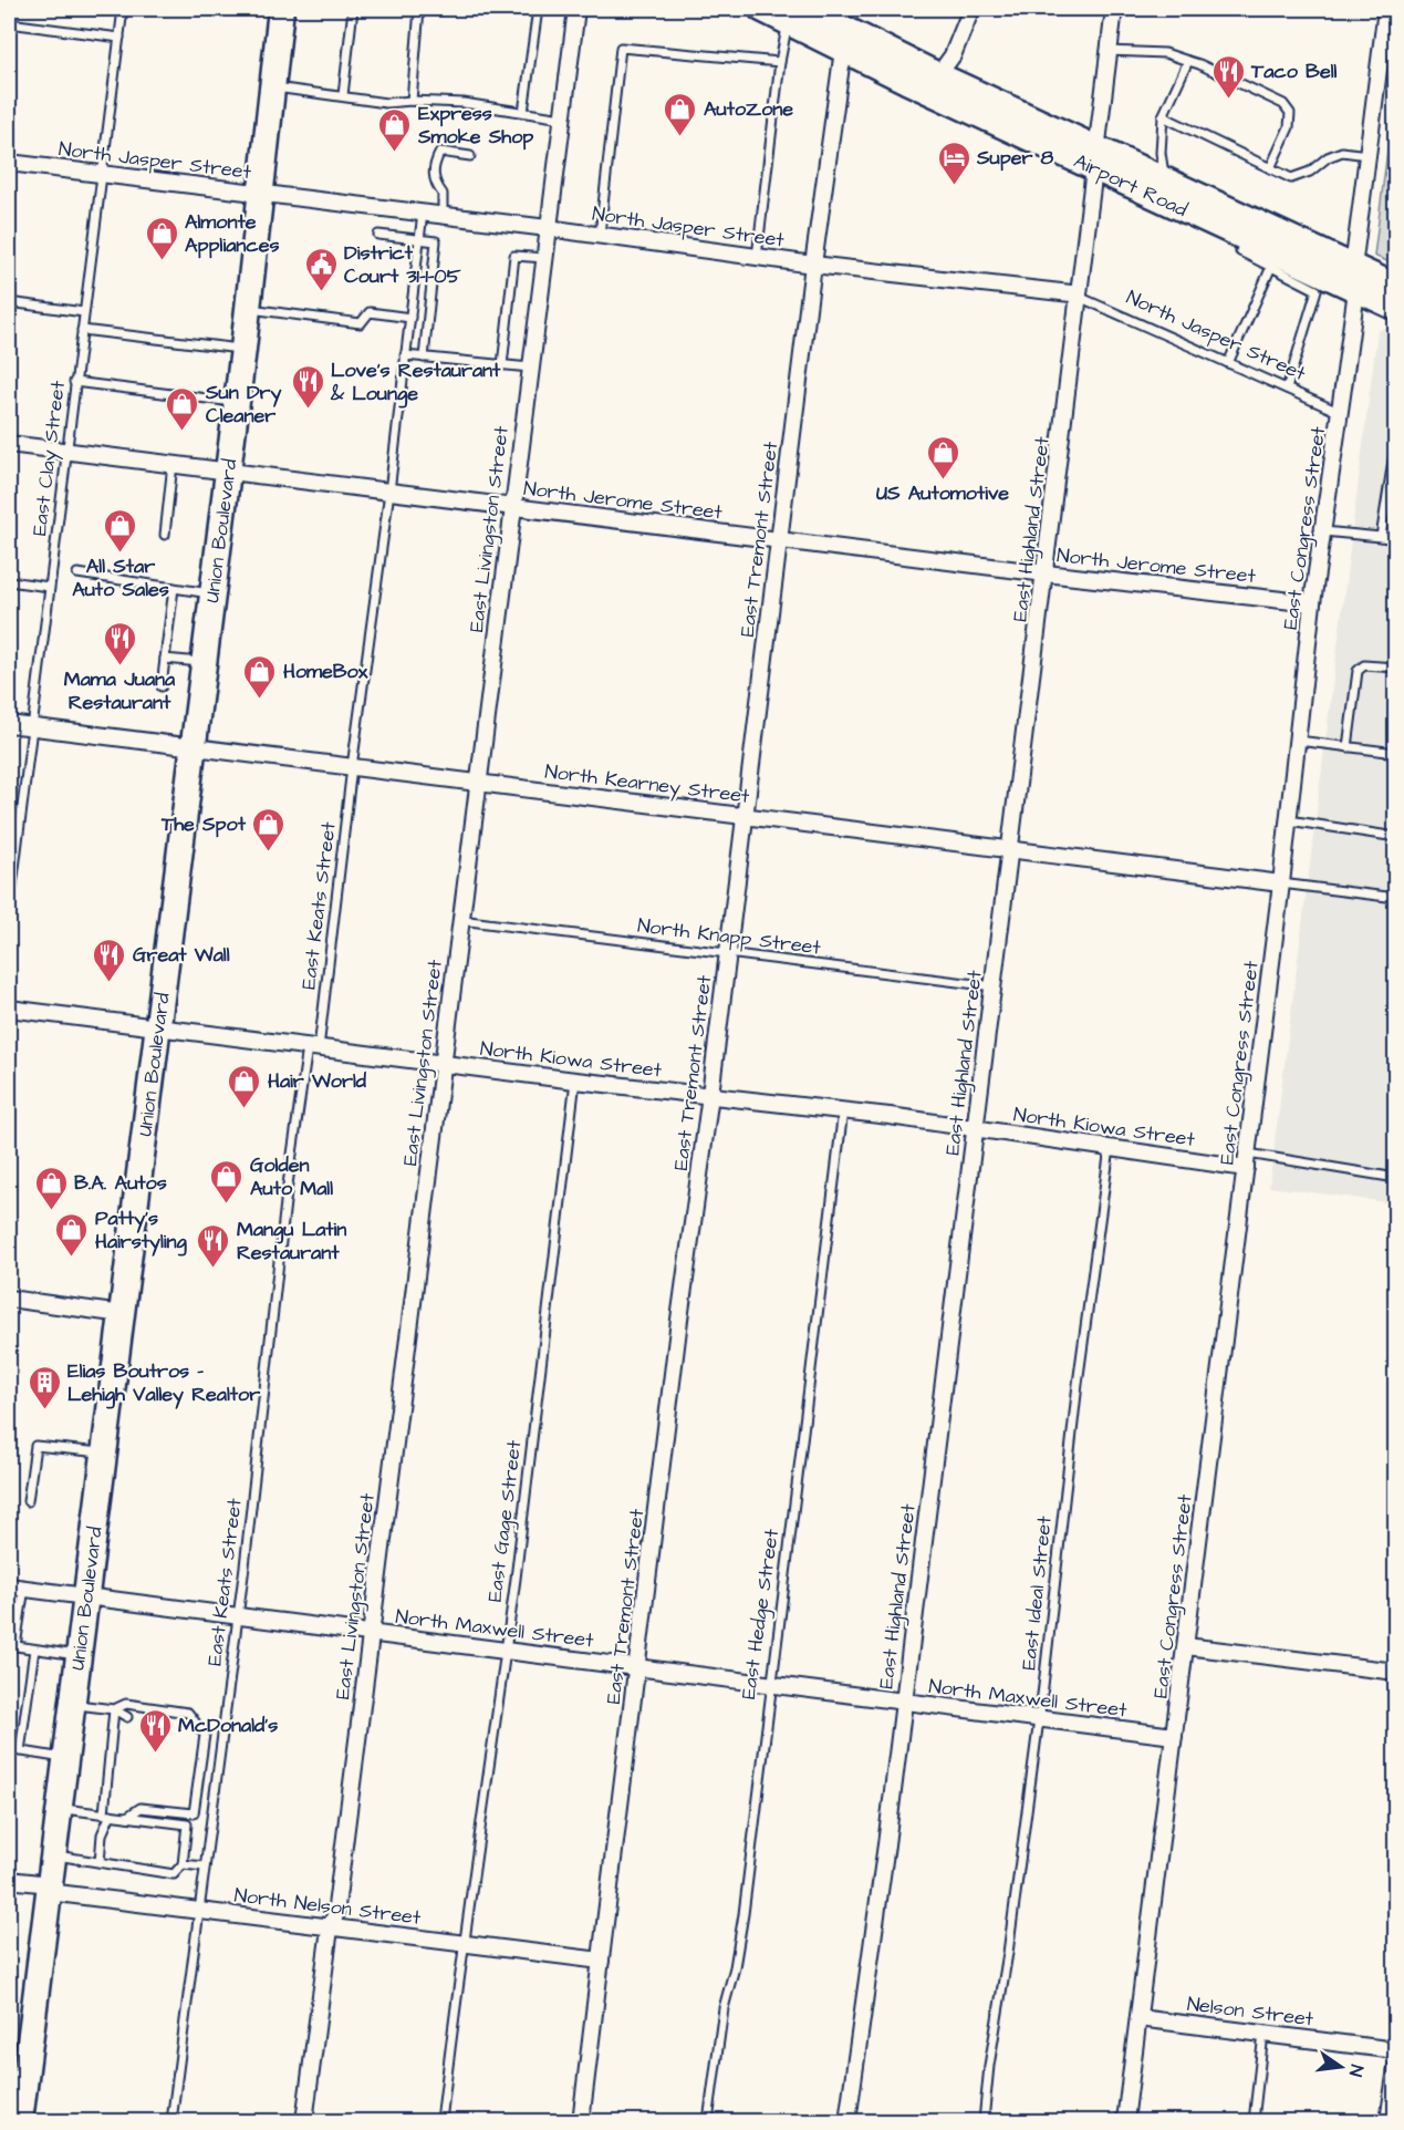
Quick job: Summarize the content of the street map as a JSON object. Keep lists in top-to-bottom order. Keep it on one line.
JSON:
{"streets":{"main road":["Airport Road","Union Boulevard"],"street":["North Jasper Street","North Jerome Street","East Congress Street","East Livingston Street","East Highland Street","East Tremont Street","North Kearney Street","North Kiowa Street","North Maxwell Street","North Nelson Street","Nelson Street"],"lane":["East Clay Street","East Keats Street","North Knapp Street","East Gage Street","East Ideal Street","East Hedge Street"]},"crossings":[["North Jasper Street","East Clay Street"],["North Jasper Street","East Congress Street"],["North Jasper Street","East Livingston Street"],["North Jasper Street","East Highland Street"],["North Jasper Street","Union Boulevard"],["North Jasper Street","East Tremont Street"],["Airport Road","East Congress Street"],["Airport Road","East Highland Street"],["Airport Road","East Tremont Street"],["East Clay Street","North Jerome Street"],["East Clay Street","North Kearney Street"],["North Jerome Street","East Congress Street"],["North Jerome Street","East Livingston Street"],["North Jerome Street","East Highland Street"],["North Jerome Street","Union Boulevard"],["North Jerome Street","East Tremont Street"],["North Jerome Street","East Keats Street"],["East Congress Street","North Kearney Street"],["East Congress Street","North Kiowa Street"],["East Congress Street","North Maxwell Street"],["East Congress Street","Nelson Street"],["East Livingston Street","North Kearney Street"],["East Livingston Street","North Knapp Street"],["East Livingston Street","North Kiowa Street"],["East Livingston Street","North Maxwell Street"],["East Livingston Street","North Nelson Street"],["East Highland Street","North Kearney Street"],["East Highland Street","North Knapp Street"],["East Highland Street","North Kiowa Street"],["East Highland Street","North Maxwell Street"],["Union Boulevard","North Kearney Street"],["Union Boulevard","North Kiowa Street"],["Union Boulevard","North Maxwell Street"],["Union Boulevard","North Nelson Street"],["East Tremont Street","North Kearney Street"],["East Tremont Street","North Knapp Street"],["East Tremont Street","North Kiowa Street"],["East Tremont Street","North Maxwell Street"],["East Tremont Street","North Nelson Street"],["North Kearney Street","East Keats Street"],["East Keats Street","North Kiowa Street"],["East Keats Street","North Maxwell Street"],["East Keats Street","North Nelson Street"],["North Kiowa Street","East Gage Street"],["North Kiowa Street","East Ideal Street"],["North Kiowa Street","East Hedge Street"],["East Gage Street","North Maxwell Street"],["East Gage Street","North Nelson Street"],["East Ideal Street","North Maxwell Street"],["East Hedge Street","North Maxwell Street"]],"places":{"restaurant":["Taco Bell","Love’s Restaurant & Lounge","Mama Juana Restaurant","Great Wall","Mangu Latin Restaurant","McDonald's"],"shop":["AutoZone","Express Smoke Shop","Almonte Appliances","Sun Dry Cleaner","US Automotive","All Star Auto Sales","HomeBox","The Spot","Hair World","Golden Auto Mall","B.A. Autos","Patty's Hairstyling"],"hotel":["Super 8"],"public building":["District Court 31-1-05"],"building":["Elias Boutros - Lehigh Valley Realtor"]},"north":"right"}
